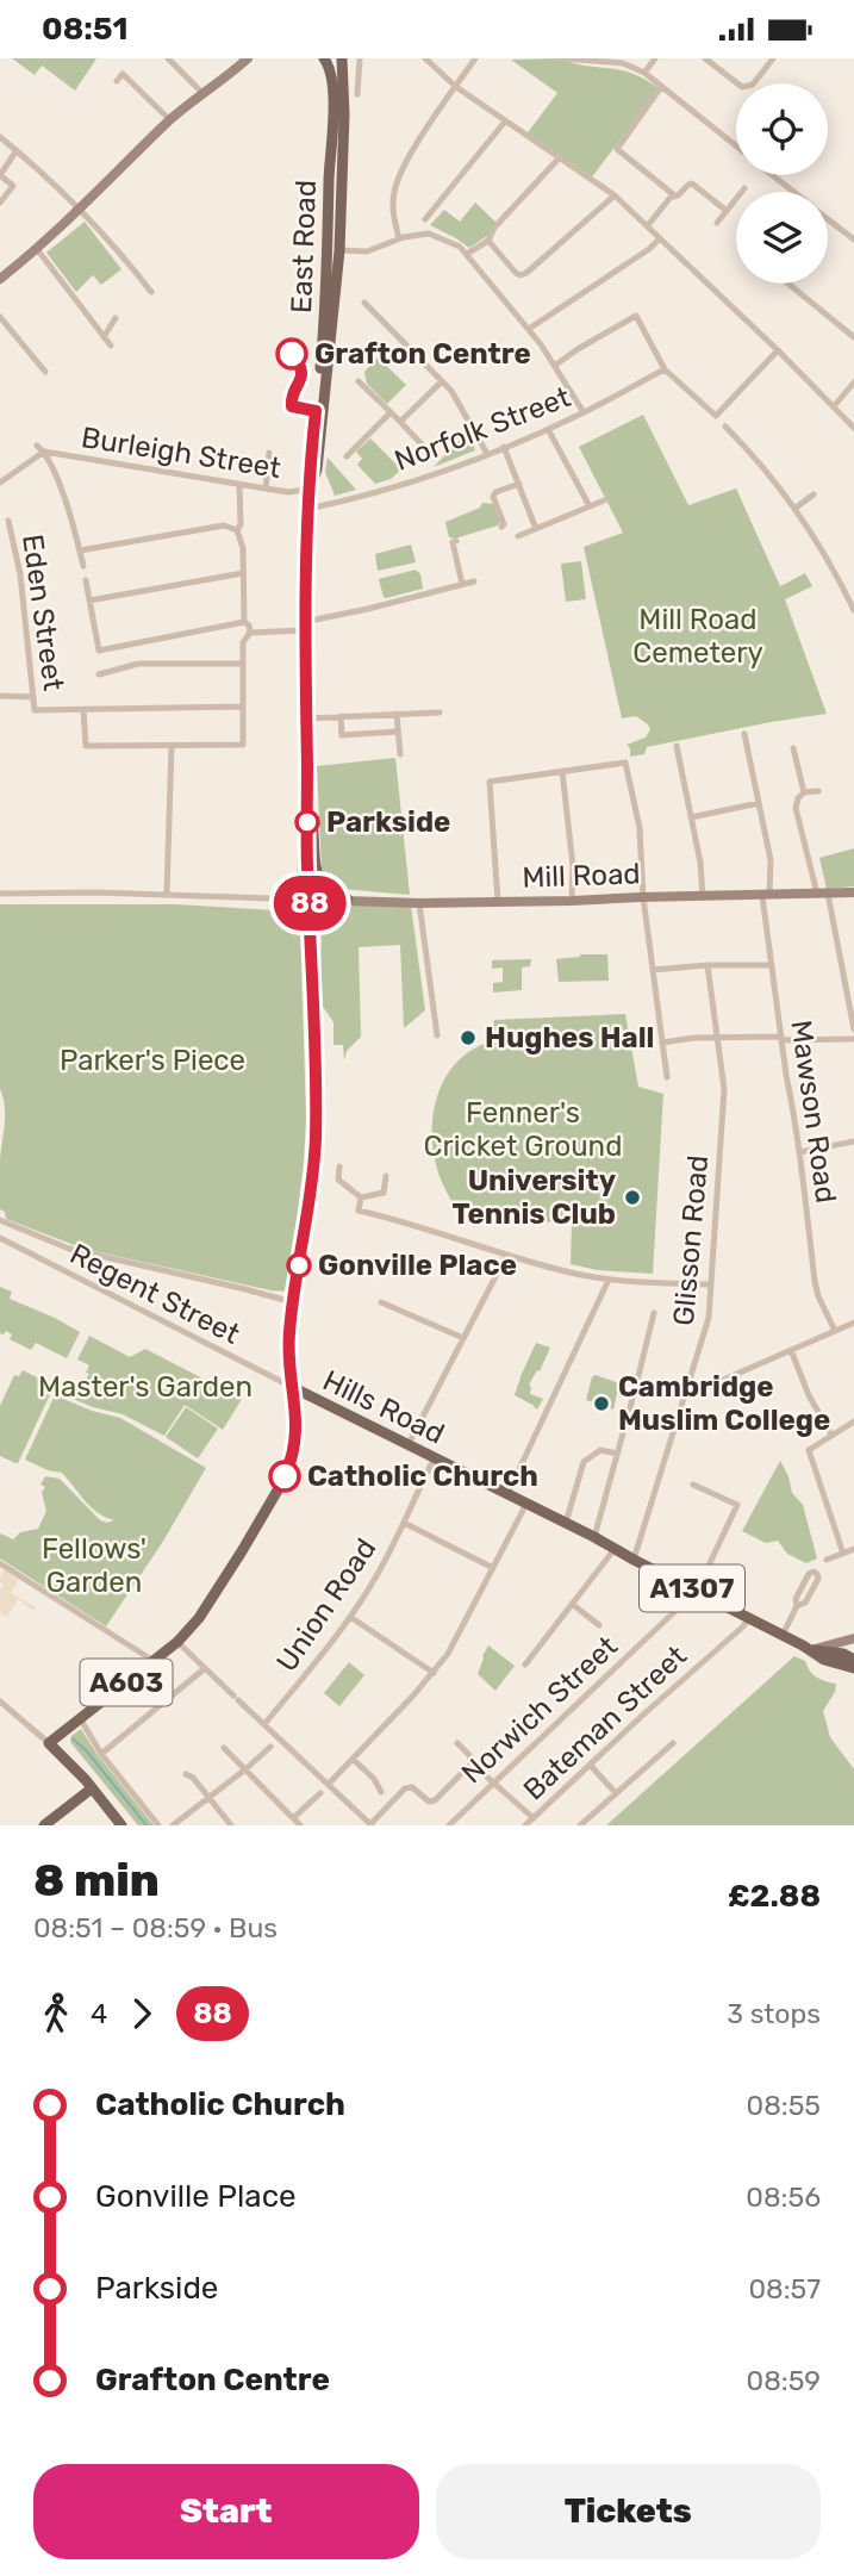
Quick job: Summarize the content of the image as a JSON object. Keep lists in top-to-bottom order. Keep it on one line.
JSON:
{"streets":{"main road":["East Road","Hills Road","A1307","A603"],"street":["Norfolk Street","Burleigh Street","Eden Street","Mill Road","Mawson Road","Glisson Road","Regent Street","Union Road","Norwich Street","Bateman Street"]},"crossings":[["East Road","Norfolk Street"],["East Road","Burleigh Street"],["East Road","Mill Road"],["East Road","A603"],["Mill Road","Mawson Road"],["Mill Road","A603"],["Glisson Road","Hills Road"],["Regent Street","Hills Road"],["Regent Street","A603"],["Hills Road","Union Road"],["Hills Road","A603"],["Hills Road","Norwich Street"],["Hills Road","Bateman Street"]],"parks":["Mill Road Cemetery","Parker's Piece","Fenner's Cricket Ground","Master's Garden","Fellows' Garden"],"places":["Grafton Centre","Parkside","Hughes Hall","University Tennis Club","Gonville Place","Cambridge Muslim College","Catholic Church"],"lines":["bus line 88"],"page":{"status":"08:51","on_map":"88","heading":["8 min","08:51 – 08:59 · Bus","£2.88"],"legs":["4","88","3 stops"],"list":[{"name":"Catholic Church","value":"08:55"},{"name":"Gonville Place","value":"08:56"},{"name":"Parkside","value":"08:57"},{"name":"Grafton Centre","value":"08:59"}],"buttons":["Start","Tickets"]}}
